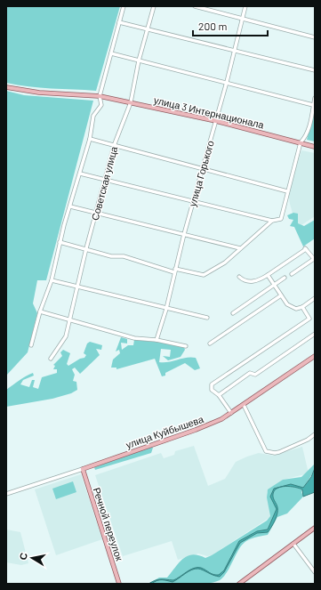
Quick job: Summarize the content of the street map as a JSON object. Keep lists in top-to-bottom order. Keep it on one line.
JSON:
{"streets":{"main road":["улица 3 Интернационала","улица Куйбышева","Речной переулок"],"street":["улица Горького","Советская улица"]},"crossings":[["улица 3 Интернационала","улица Горького"],["улица 3 Интернационала","Советская улица"],["улица Куйбышева","Речной переулок"]],"scale_bar":"200 m","north":"left"}
